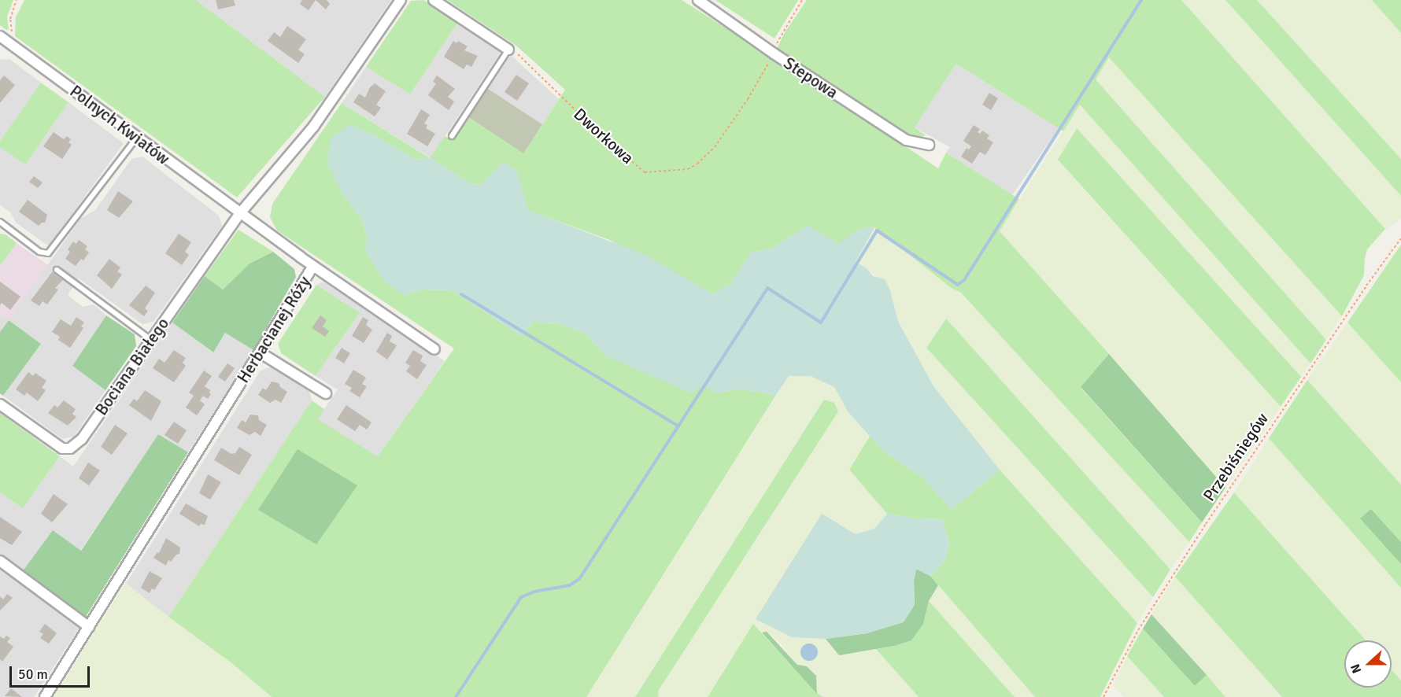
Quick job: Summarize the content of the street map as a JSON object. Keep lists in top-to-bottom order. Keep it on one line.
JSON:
{"streets":{"street":["Stepowa","Polnych Kwiatów","Herbacianej Róży","Bociana Białego"],"path":["Dworkowa","Przebiśniegów"]},"crossings":[["Stepowa","Dworkowa"],["Polnych Kwiatów","Herbacianej Róży"],["Polnych Kwiatów","Bociana Białego"],["Herbacianej Róży","Bociana Białego"]],"scale_bar":"50 m","north":"left"}
